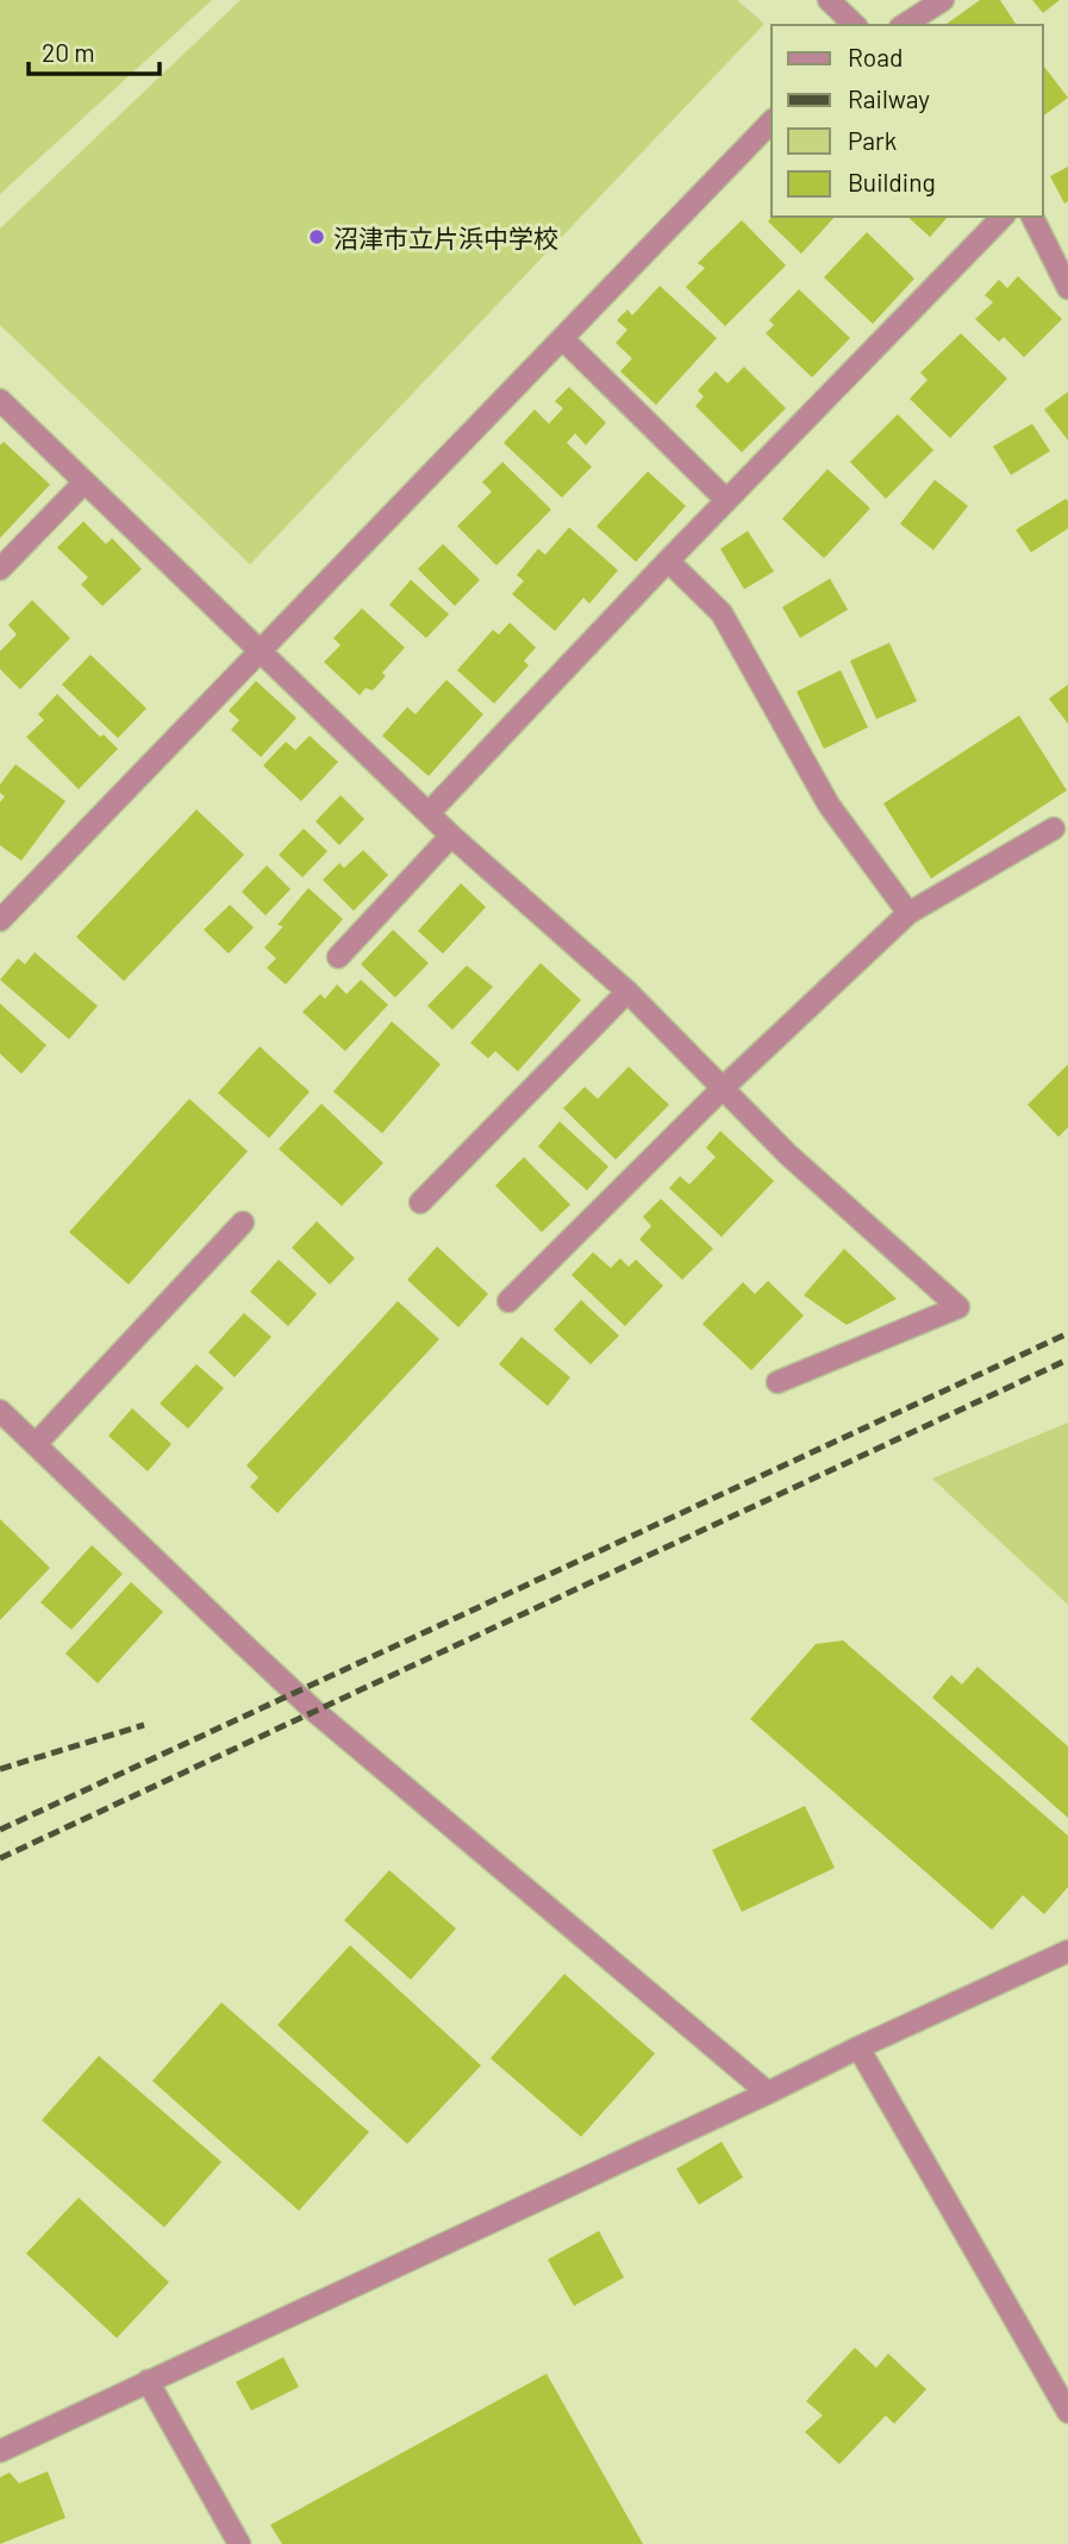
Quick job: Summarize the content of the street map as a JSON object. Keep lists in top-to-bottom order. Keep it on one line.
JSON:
{"places":["沼津市立片浜中学校"],"legend":["Road","Railway","Park","Building"],"scale_bar":"20 m"}
